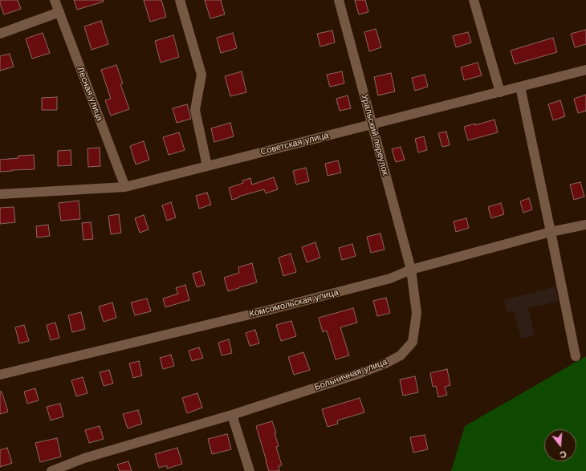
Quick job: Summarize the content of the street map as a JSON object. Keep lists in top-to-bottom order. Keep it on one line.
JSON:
{"streets":{"street":["Лесная улица","Уральский переулок","Советская улица","Комсомольская улица","Больничная улица"]},"crossings":[["Лесная улица","Советская улица"],["Уральский переулок","Советская улица"],["Уральский переулок","Комсомольская улица"],["Уральский переулок","Больничная улица"],["Комсомольская улица","Больничная улица"]],"north":"bottom"}
